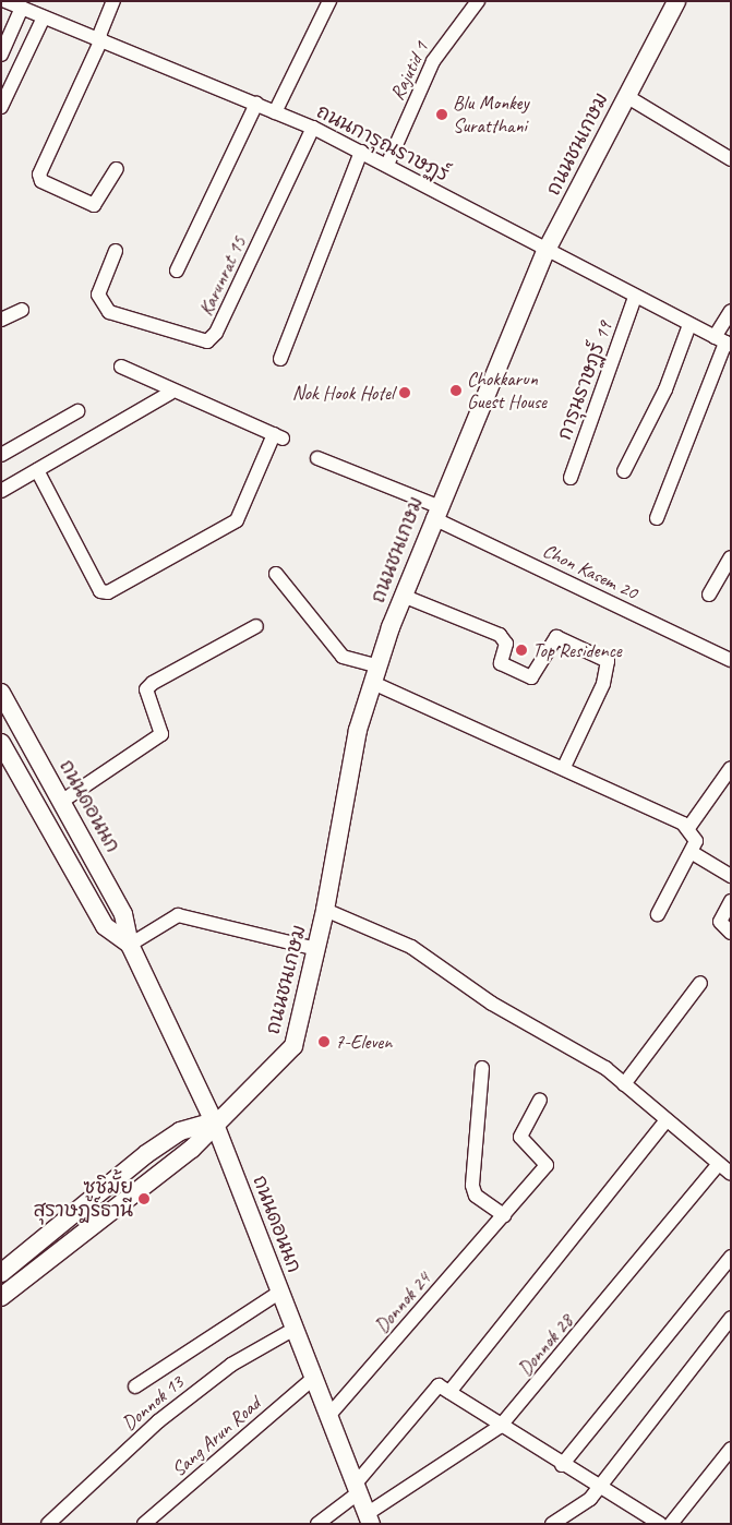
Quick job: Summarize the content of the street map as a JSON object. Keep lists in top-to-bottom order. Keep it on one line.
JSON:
{"streets":{"main road":["ถนนชนเกษม","ถนนดอนนก"],"street":["Rajutid 1","ถนนการุณราษฏร์","Karunrat 15","การุนราษฏร์ 19","Chon Kasem 20","Donnok 24","Donnok 28","Donnok 13","Sang Arun Road"]},"crossings":[["Rajutid 1","ถนนการุณราษฏร์"],["ถนนการุณราษฏร์","ถนนชนเกษม"],["ถนนการุณราษฏร์","Karunrat 15"],["ถนนการุณราษฏร์","การุนราษฏร์ 19"],["ถนนชนเกษม","Chon Kasem 20"],["ถนนชนเกษม","ถนนดอนนก"],["ถนนดอนนก","Donnok 24"],["ถนนดอนนก","Donnok 28"],["ถนนดอนนก","Donnok 13"],["ถนนดอนนก","Sang Arun Road"]],"places":["Blu Monkey Suratthani","Chokkarun Guest House","Nok Hook Hotel","Top Residence","7-Eleven","ซูชิมั้ย สุราษฎร์ธานี"]}
